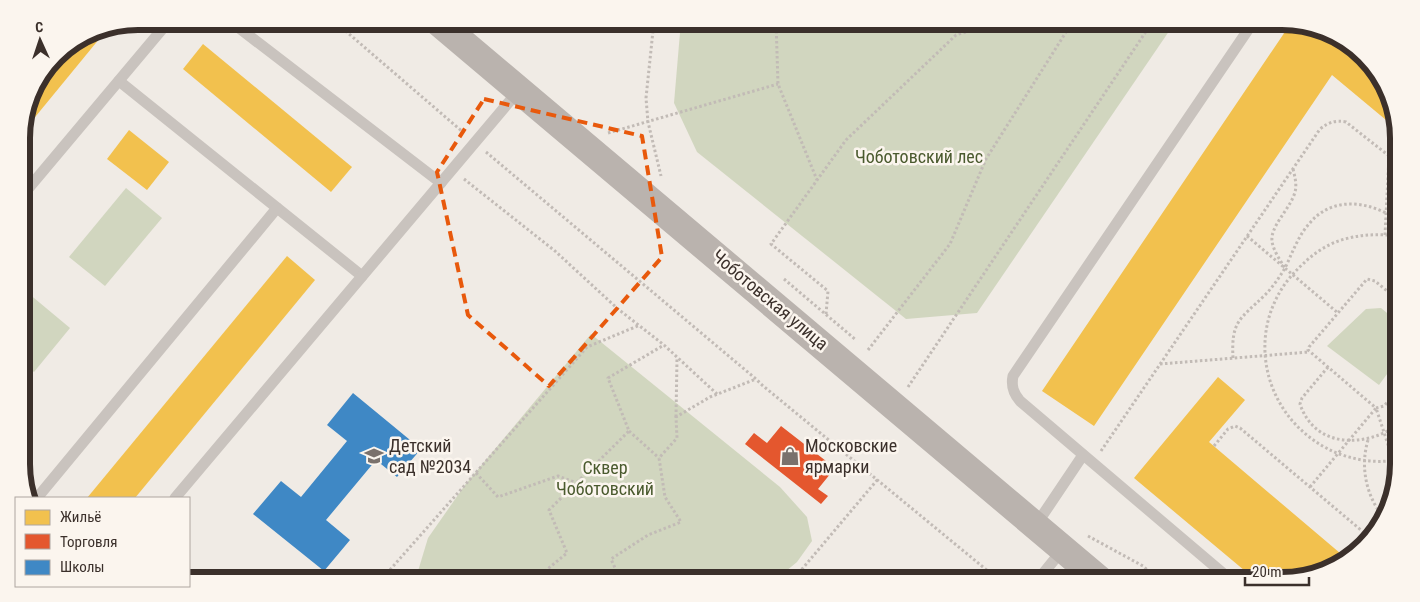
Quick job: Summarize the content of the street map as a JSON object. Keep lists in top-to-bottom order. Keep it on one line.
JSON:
{"streets":{"main road":["Чоботовская улица"]},"parks":["Чоботовский лес","Сквер Чоботовский"],"places":{"school or university":["Детский сад №2034"],"shop":["Московские ярмарки"]},"legend":["Жильё","Торговля","Школы"],"scale_bar":"20 m","north":"top"}
